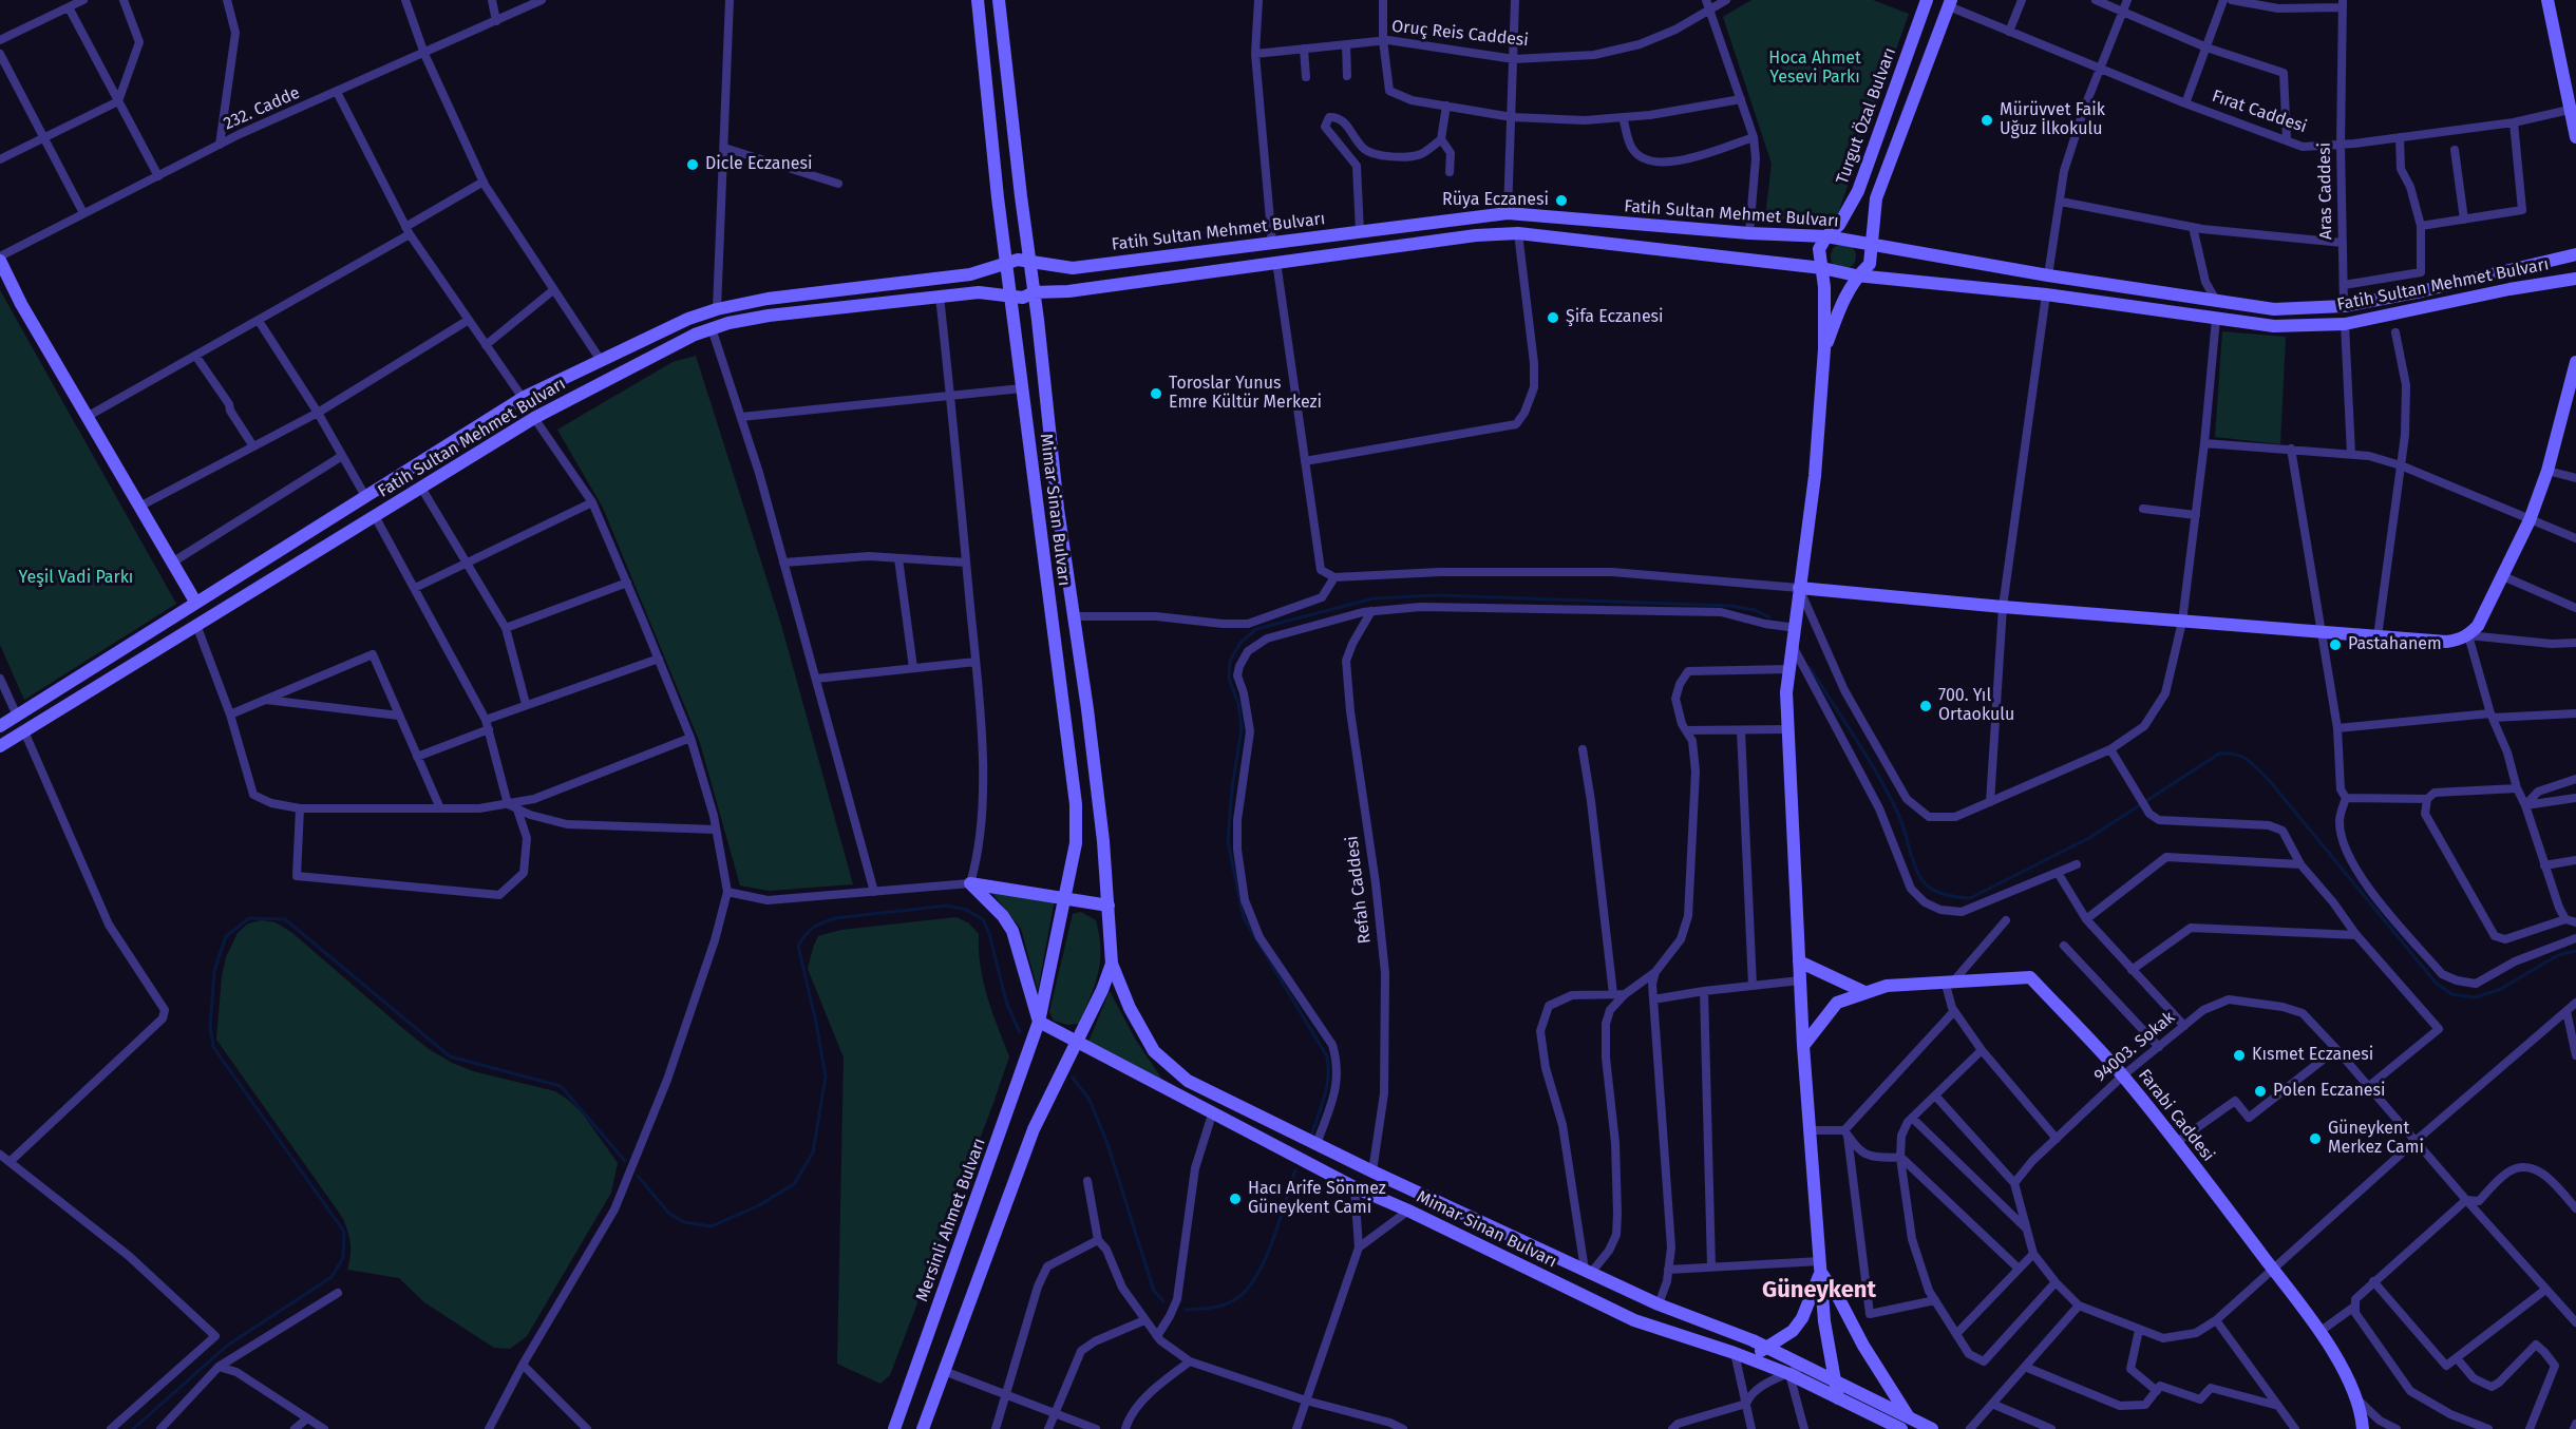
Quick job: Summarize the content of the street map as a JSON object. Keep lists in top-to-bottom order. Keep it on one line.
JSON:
{"streets":{"street":["Oruç Reis Caddesi","232. Cadde","Fırat Caddesi","Turgut Özal Bulvarı","Aras Caddesi","Fatih Sultan Mehmet Bulvarı","Mimar Sinan Bulvarı","Refah Caddesi","94003. Sokak","Farabi Caddesi","Mersinli Ahmet Bulvarı"]},"crossings":[["Fırat Caddesi","Aras Caddesi"],["Turgut Özal Bulvarı","Fatih Sultan Mehmet Bulvarı"],["Aras Caddesi","Fatih Sultan Mehmet Bulvarı"],["Fatih Sultan Mehmet Bulvarı","Mimar Sinan Bulvarı"],["Mimar Sinan Bulvarı","Refah Caddesi"],["Mimar Sinan Bulvarı","Mersinli Ahmet Bulvarı"],["94003. Sokak","Farabi Caddesi"]],"districts":["Güneykent"],"parks":["Hoca Ahmet Yesevi Parkı","Yeşil Vadi Parkı"],"places":["Mürüvvet Faik Uğuz İlkokulu","Dicle Eczanesi","Rüya Eczanesi","Şifa Eczanesi","Toroslar Yunus Emre Kültür Merkezi","Pastahanem","700. Yıl Ortaokulu","Kısmet Eczanesi","Polen Eczanesi","Güneykent Merkez Cami","Hacı Arife Sönmez Güneykent Cami"]}
